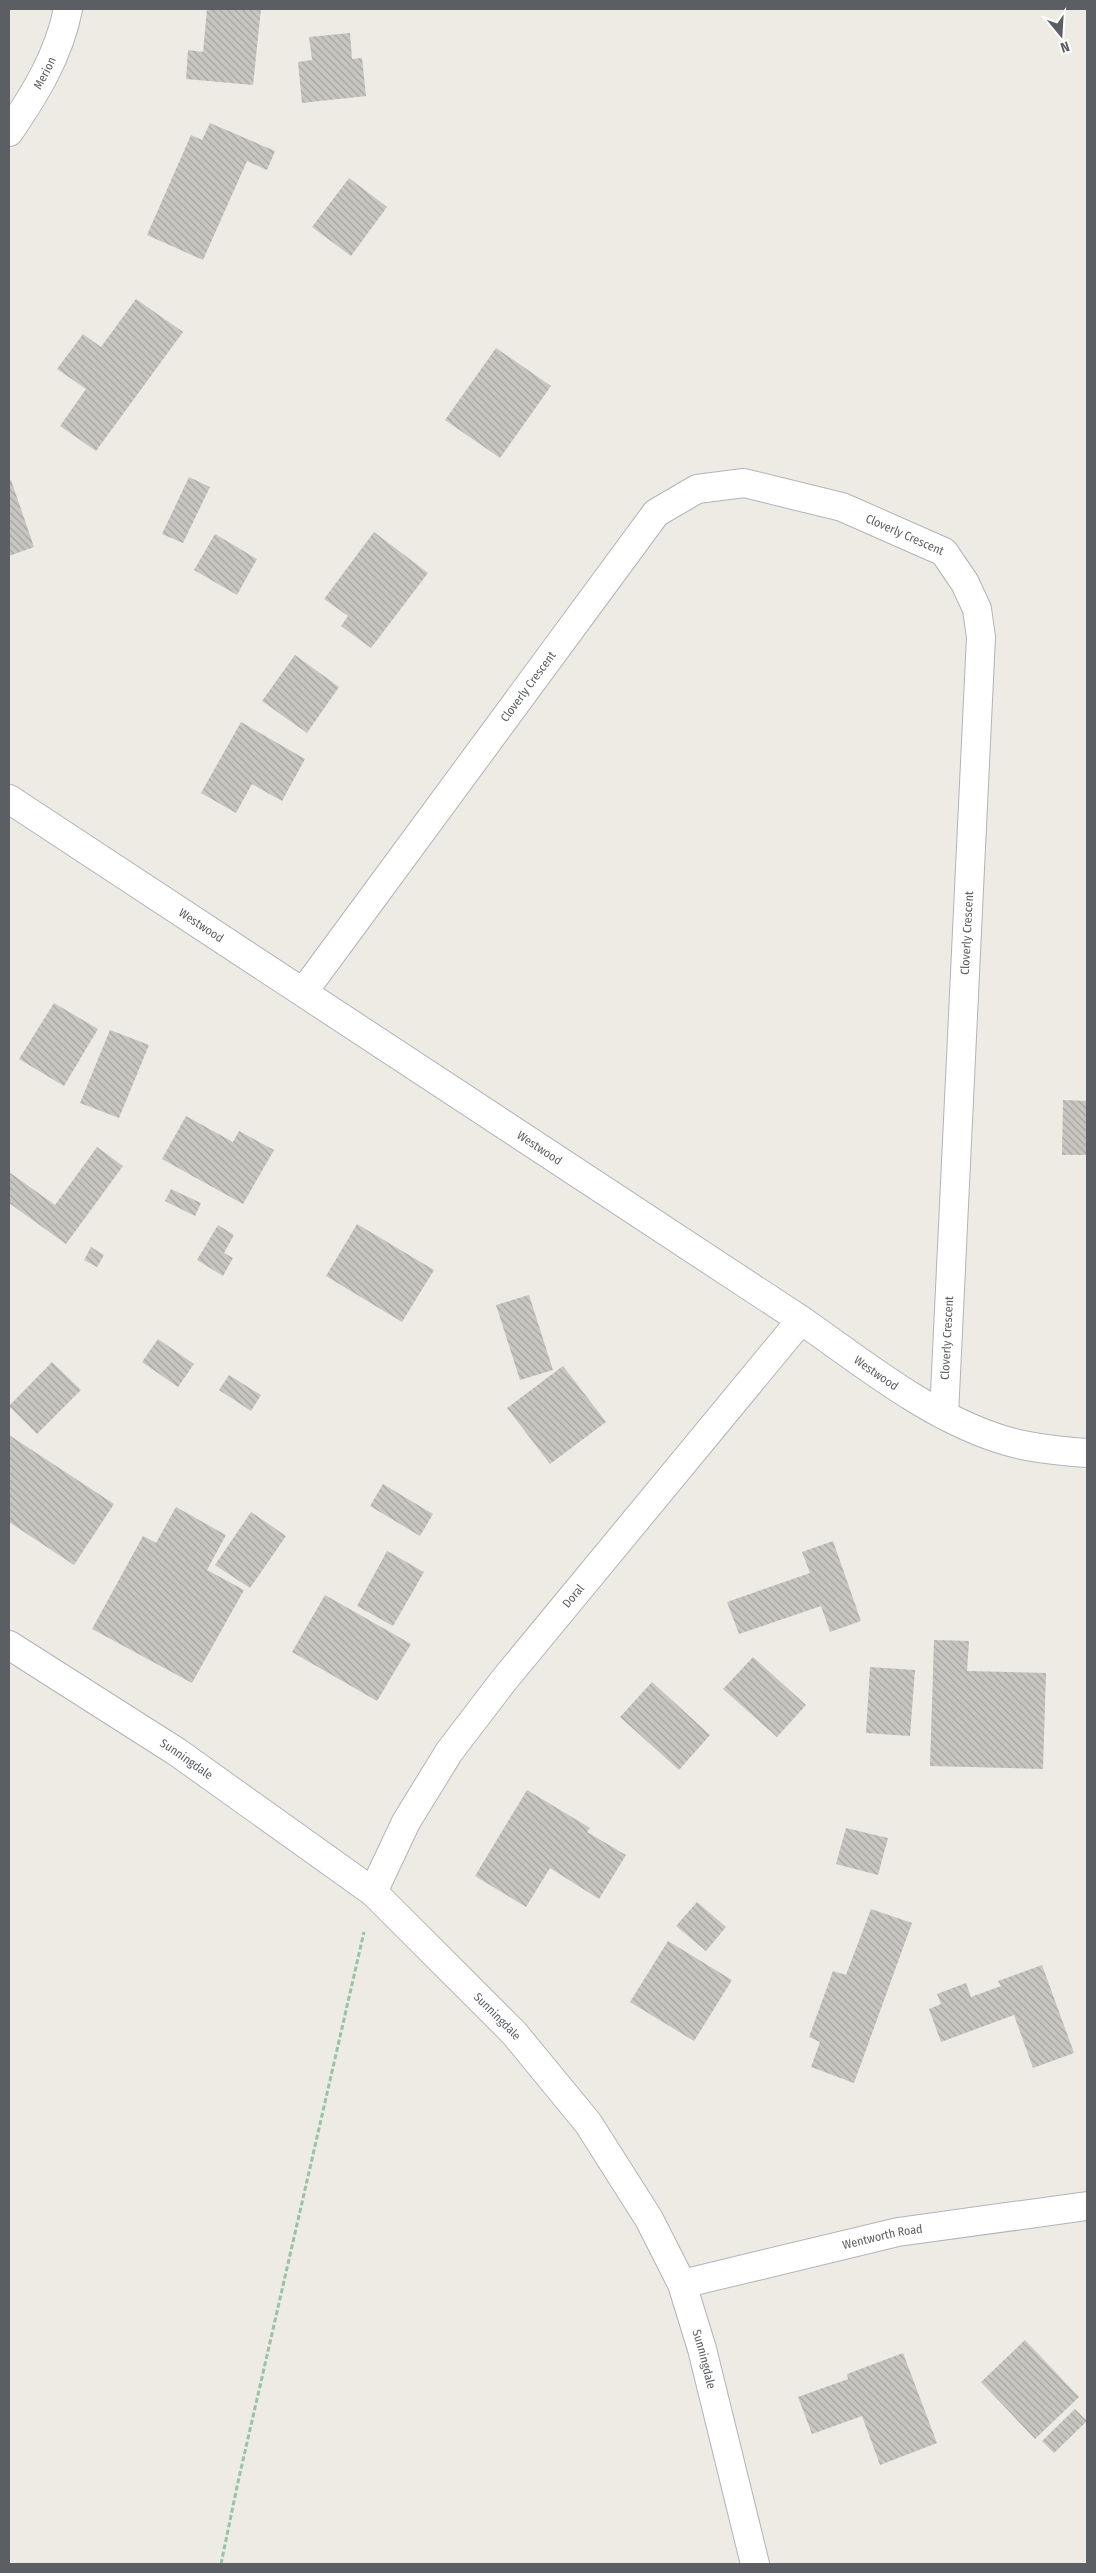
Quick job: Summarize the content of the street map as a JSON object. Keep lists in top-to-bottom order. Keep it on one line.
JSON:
{"streets":{"street":["Merion","Cloverly Crescent","Westwood","Doral","Sunningdale","Wentworth Road"]},"crossings":[["Cloverly Crescent","Westwood"],["Westwood","Doral"],["Doral","Sunningdale"],["Sunningdale","Wentworth Road"]],"north":"bottom"}
